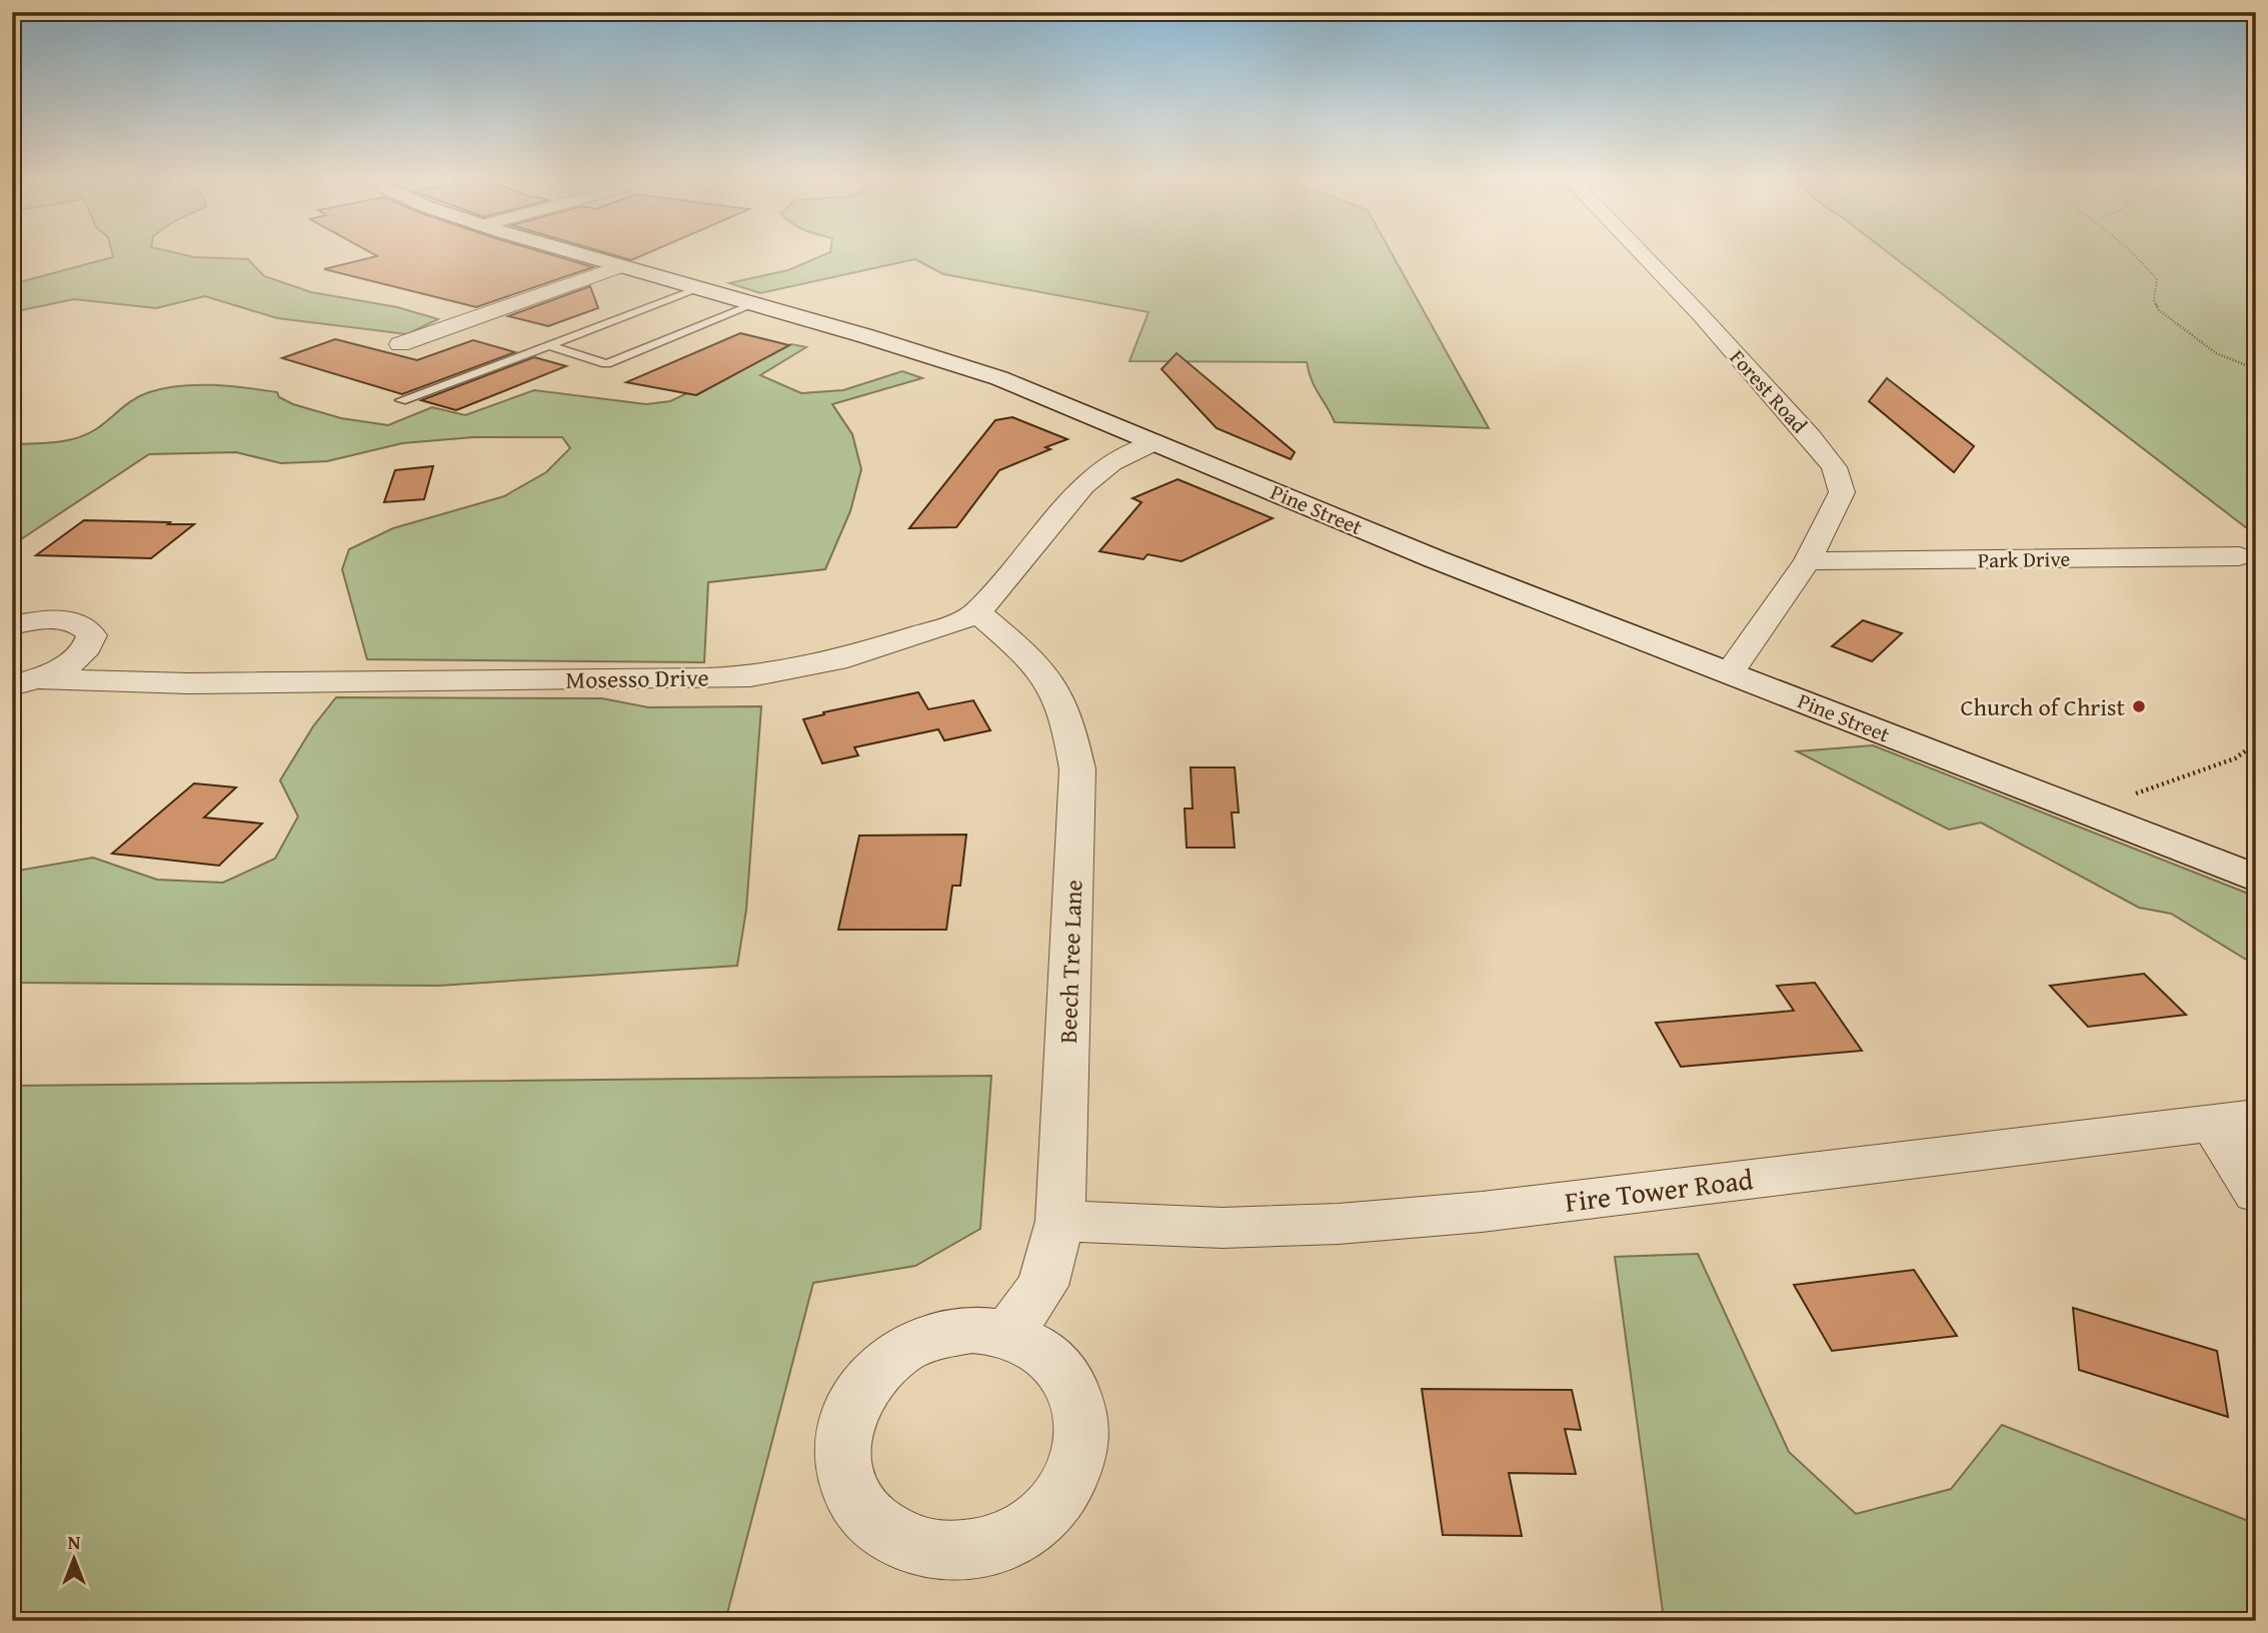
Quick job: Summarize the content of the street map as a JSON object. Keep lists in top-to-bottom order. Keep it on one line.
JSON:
{"streets":{"main road":["Pine Street"],"street":["Forest Road","Park Drive","Mosesso Drive","Beech Tree Lane","Fire Tower Road"]},"crossings":[["Forest Road","Pine Street"],["Forest Road","Park Drive"],["Pine Street","Mosesso Drive"],["Mosesso Drive","Beech Tree Lane"],["Beech Tree Lane","Fire Tower Road"]],"places":["Church of Christ"],"north":"top"}
